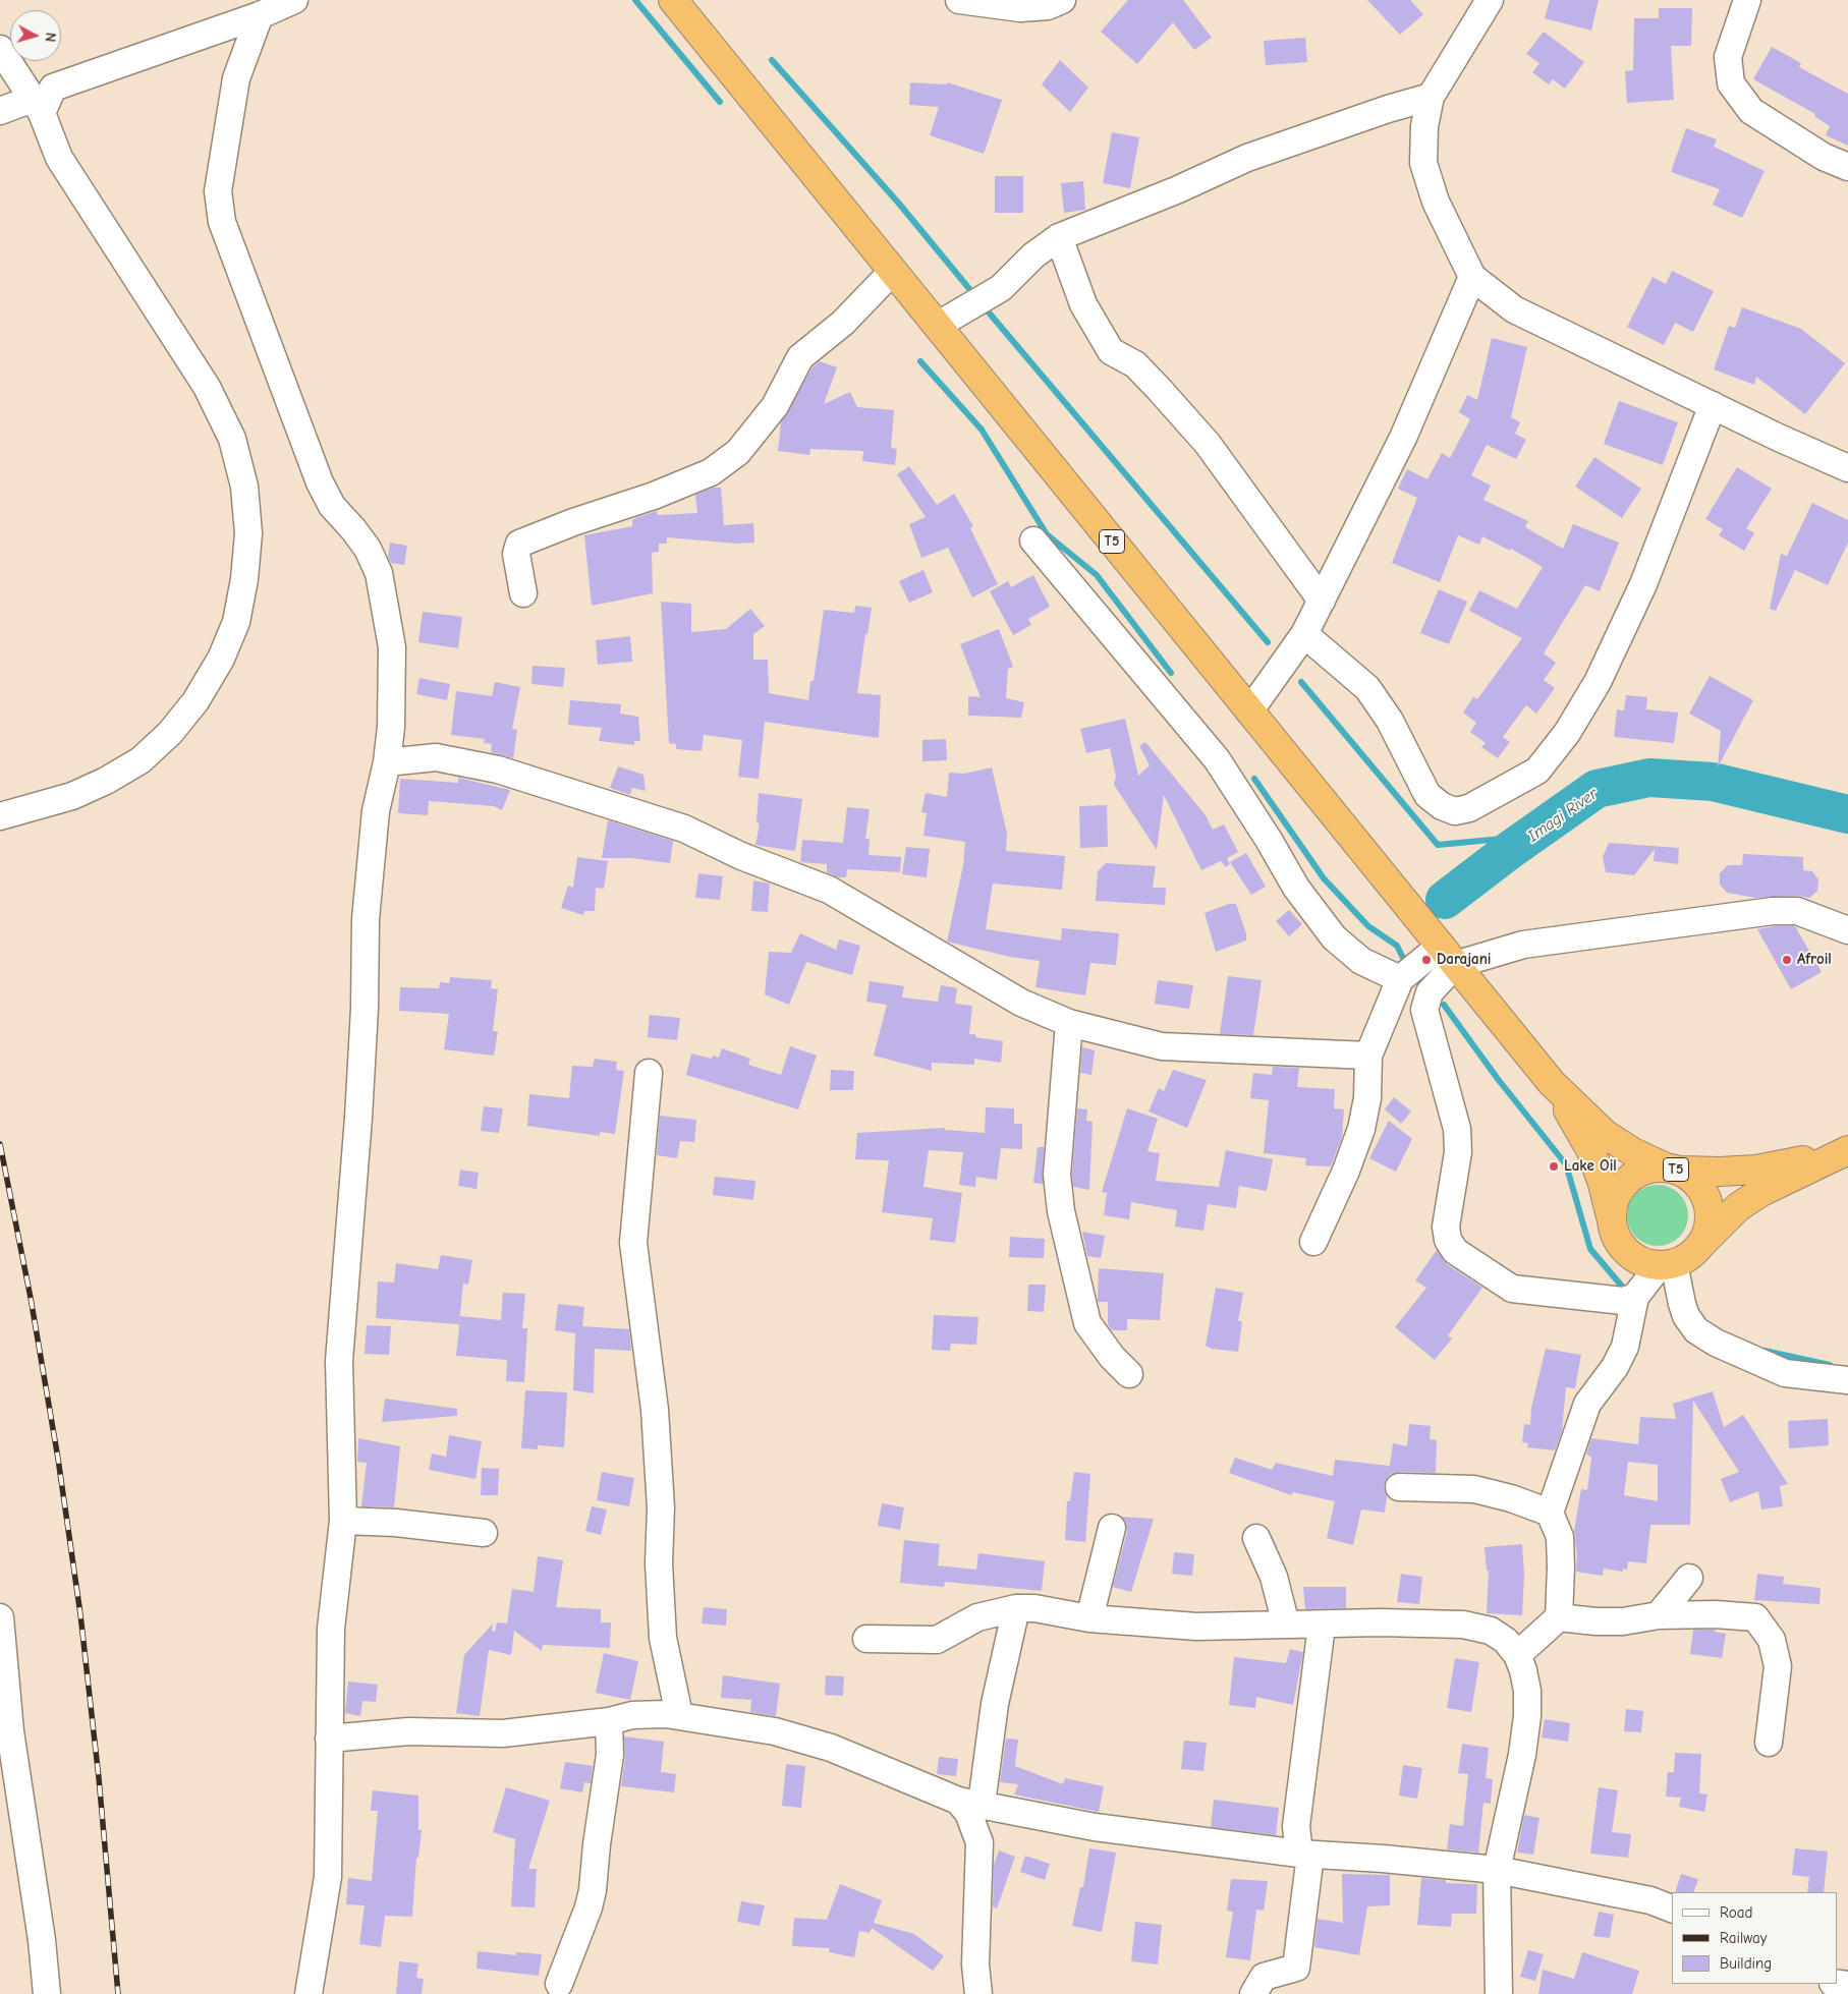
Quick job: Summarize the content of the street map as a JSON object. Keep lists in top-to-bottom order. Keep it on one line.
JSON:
{"streets":{"highway":["T5"]},"water":["Imagi River"],"places":["Darajani","Afroil","Lake Oil"],"legend":["Road","Railway","Building"],"north":"right"}
